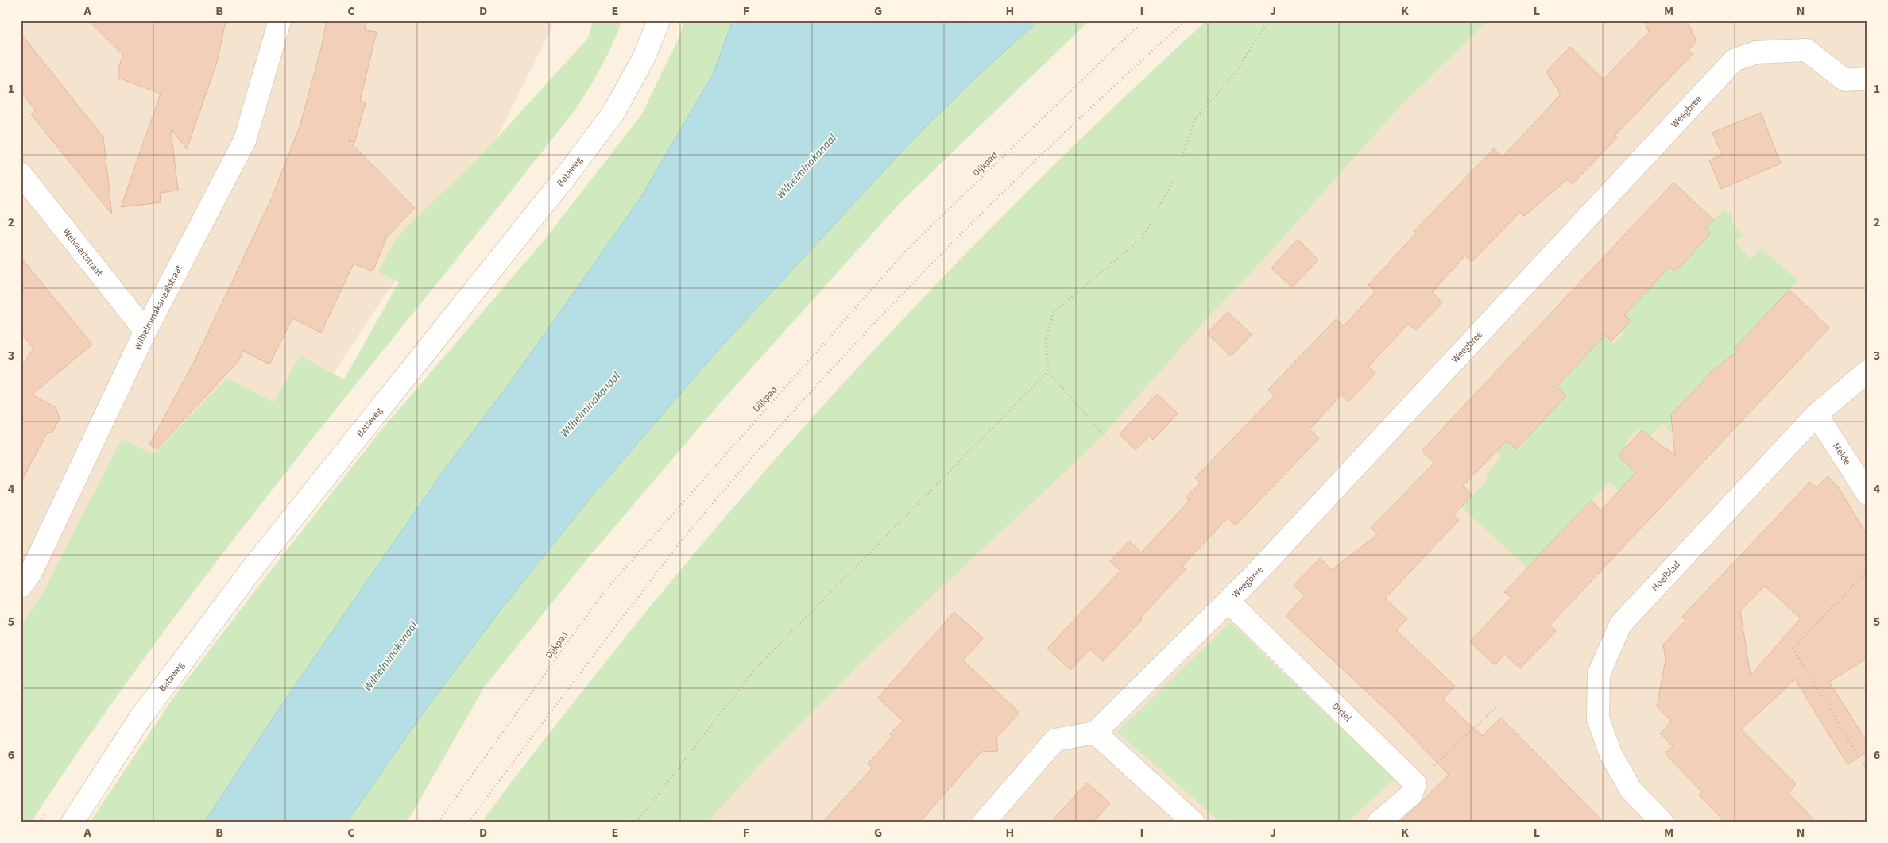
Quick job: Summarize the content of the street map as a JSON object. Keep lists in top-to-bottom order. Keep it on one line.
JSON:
{"streets":{"street":["Weegbree","Bataweg","Welvaartstraat","Wilhelminakanaalstraat","Melde","Hoefblad","Distel"],"path":["Dijkpad"]},"crossings":[["Weegbree","Distel"],["Welvaartstraat","Wilhelminakanaalstraat"],["Melde","Hoefblad"]],"water":["Wilhelminakanaal"],"grid":{"columns":["A","B","C","D","E","F","G","H","I","J","K","L","M","N"],"rows":["1","2","3","4","5","6"]}}
